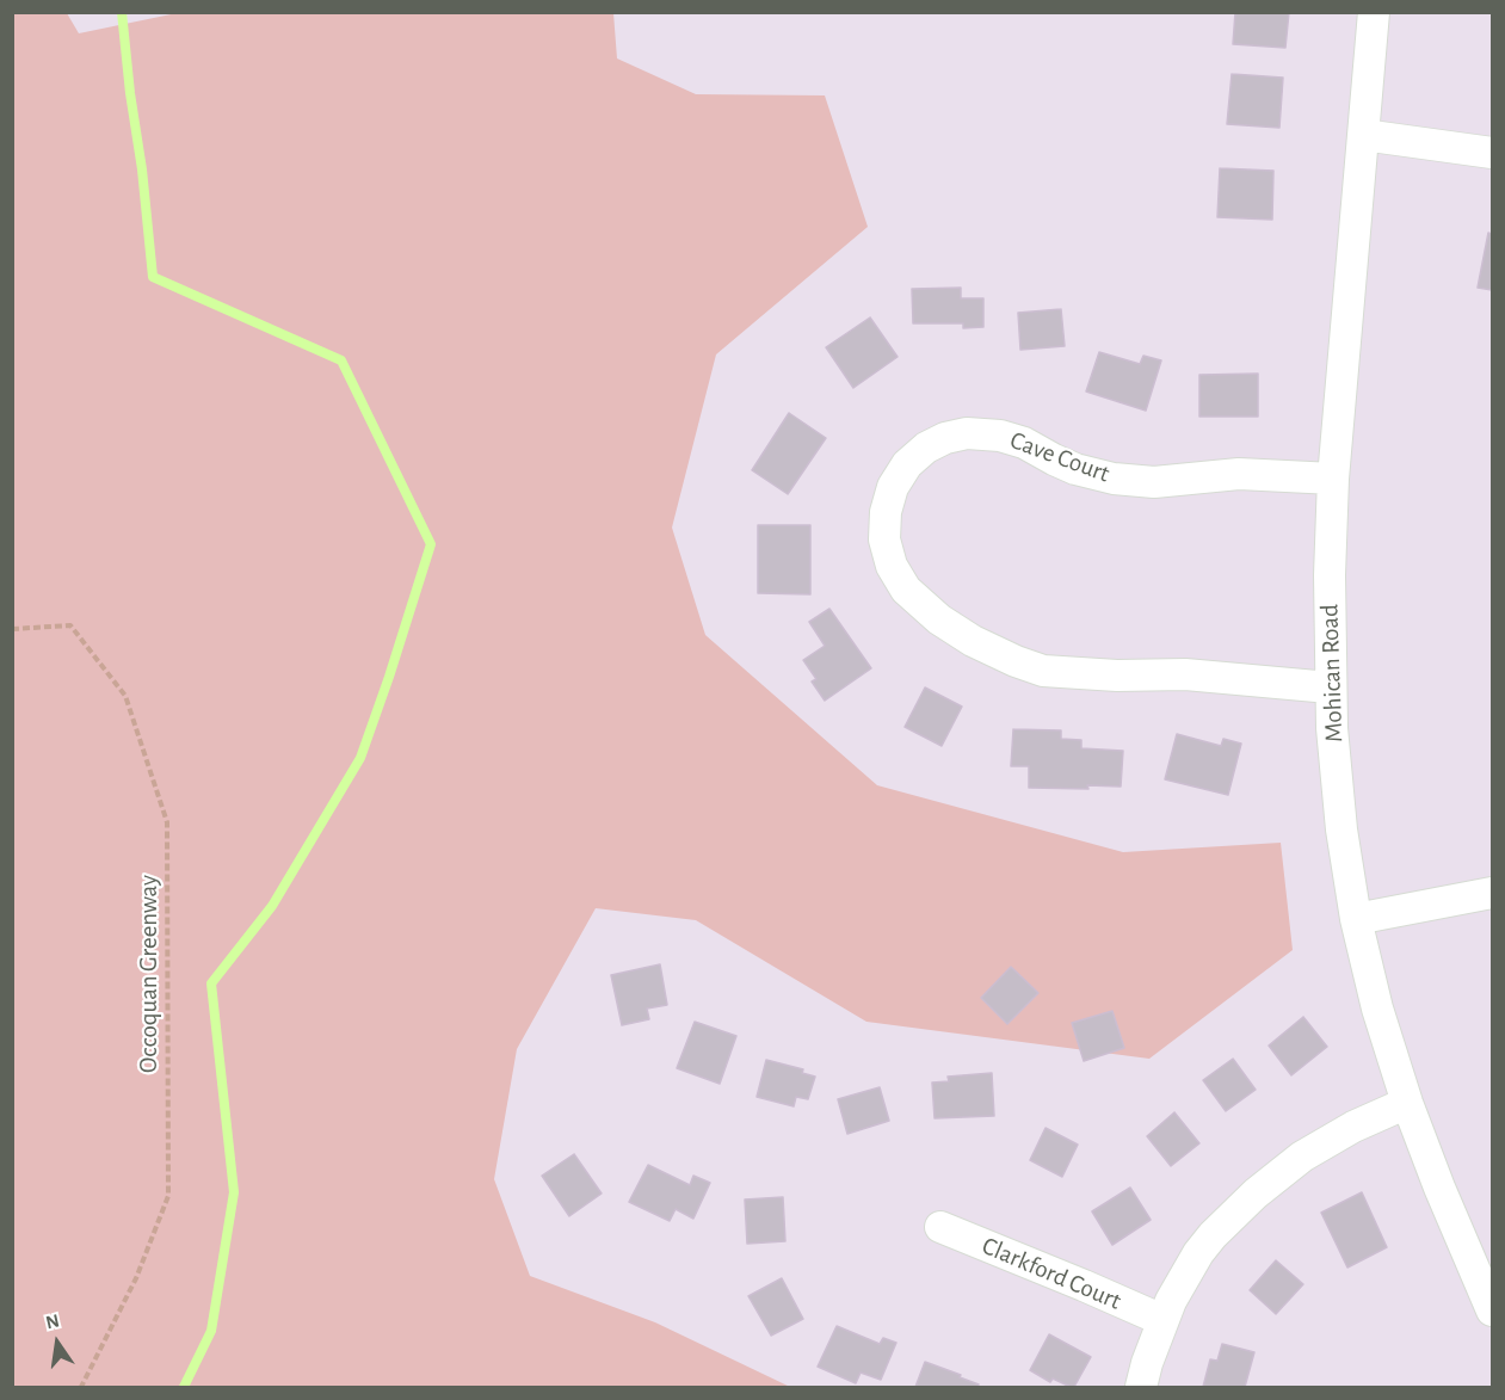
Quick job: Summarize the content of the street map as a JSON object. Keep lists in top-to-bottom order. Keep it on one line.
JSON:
{"streets":{"street":["Cave Court","Mohican Road","Clarkford Court"],"path":["Occoquan Greenway"]},"crossings":[["Cave Court","Mohican Road"]],"north":"top"}
